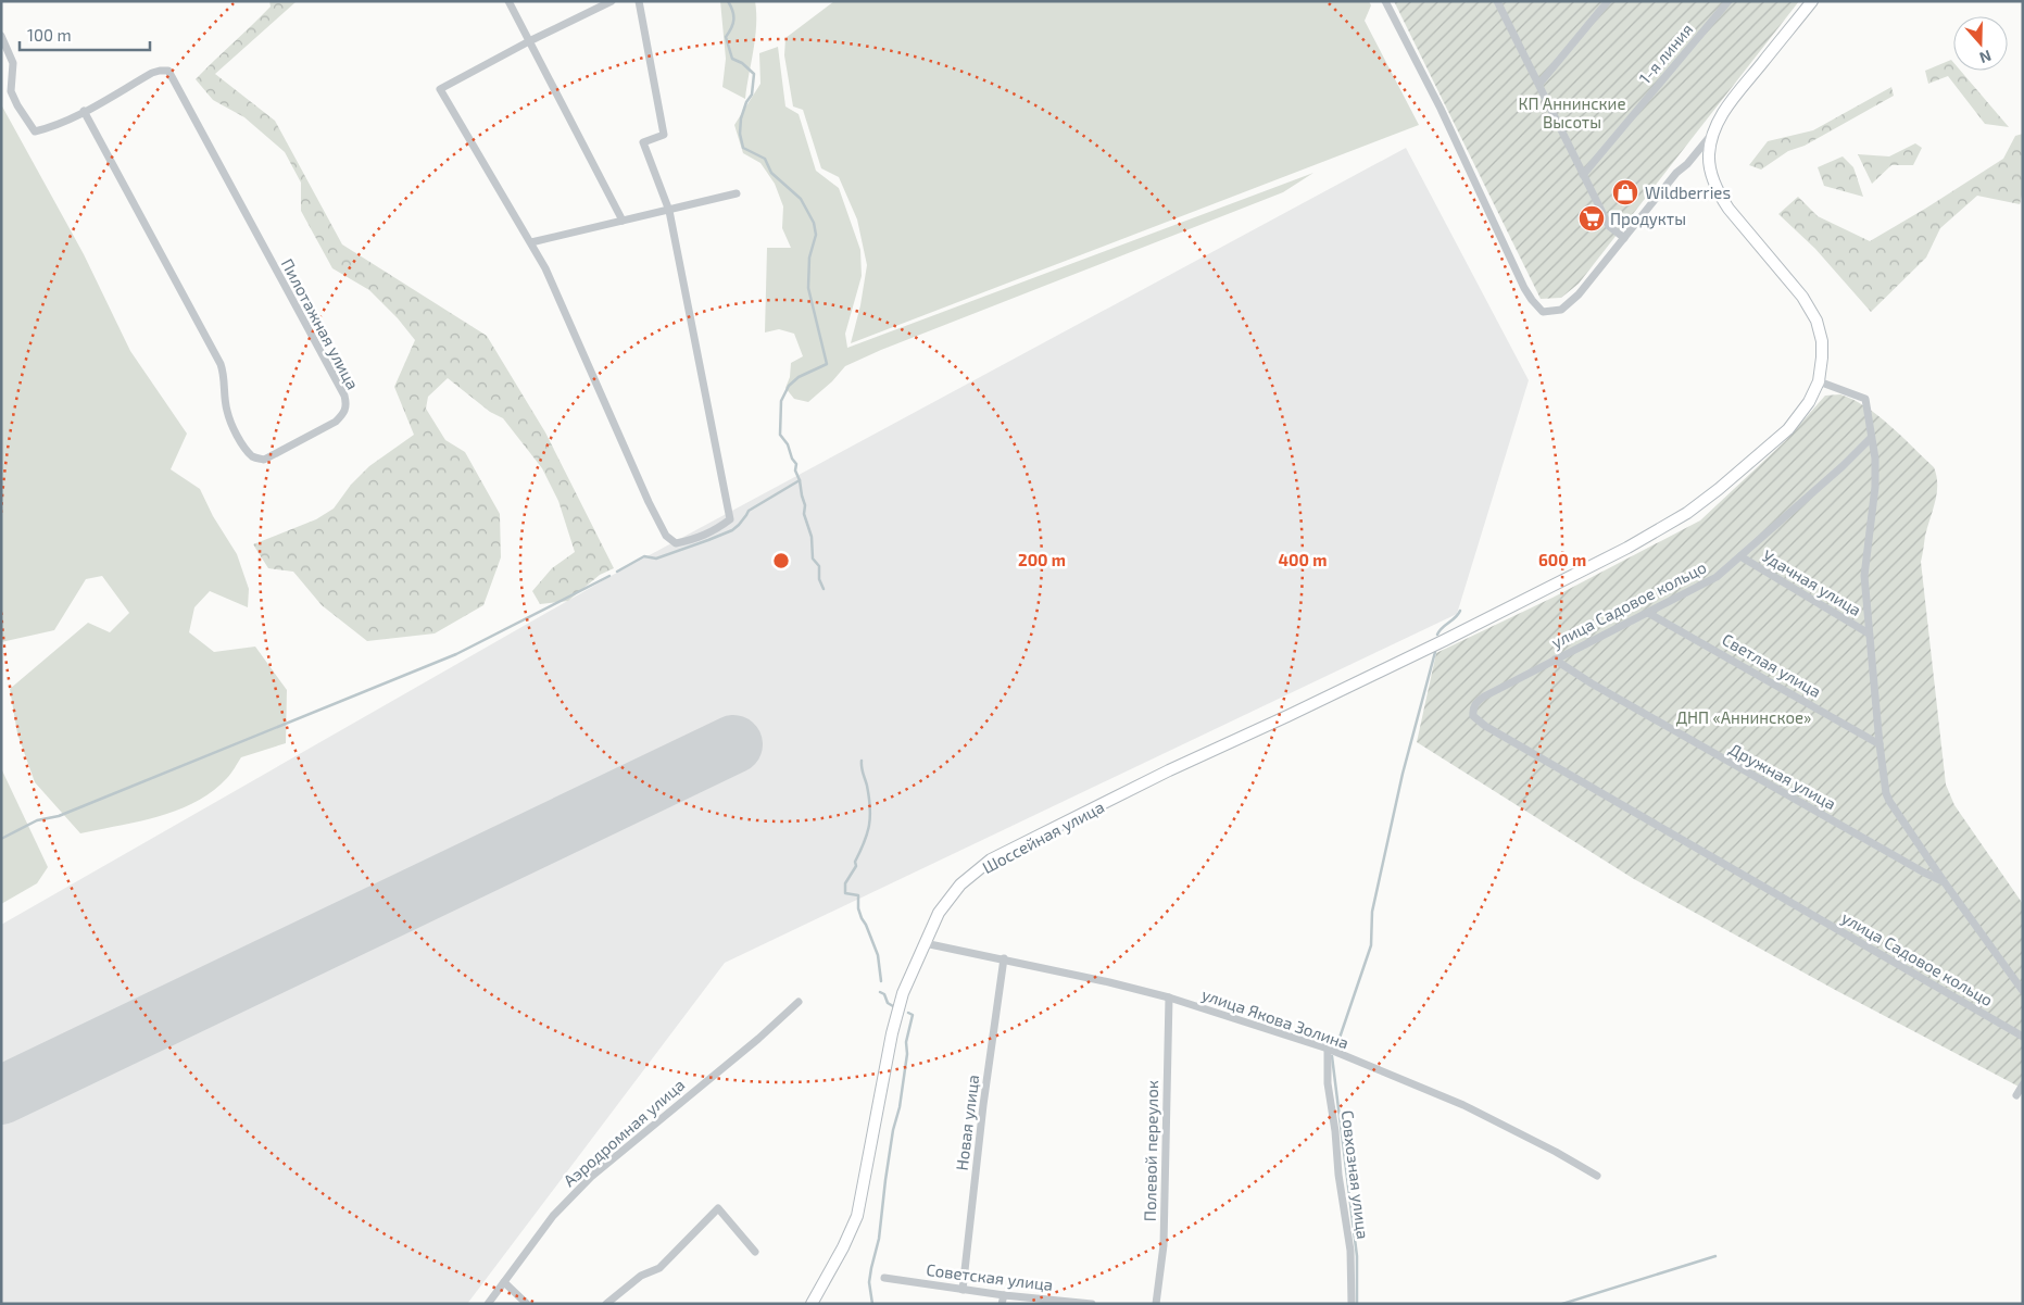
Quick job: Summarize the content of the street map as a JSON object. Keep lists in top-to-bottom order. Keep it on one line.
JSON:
{"streets":{"main road":["Шоссейная улица"],"street":["1-я линия","Пилотажная улица","Удачная улица","улица Садовое кольцо","Светлая улица","Дружная улица","улица Якова Золина","Новая улица","Аэродромная улица","Полевой переулок","Совхозная улица","Советская улица"]},"crossings":[["Удачная улица","улица Садовое кольцо"],["улица Садовое кольцо","Светлая улица"],["улица Садовое кольцо","Дружная улица"],["Шоссейная улица","улица Якова Золина"],["улица Якова Золина","Новая улица"],["улица Якова Золина","Полевой переулок"],["улица Якова Золина","Совхозная улица"],["Новая улица","Советская улица"]],"parks":["КП Аннинские Высоты","ДНП «Аннинское»"],"places":{"shop":["Wildberries"],"supermarket":["Продукты"]},"scale_bar":"100 m","north":"bottom","rings":["200 m","400 m","600 m"]}
